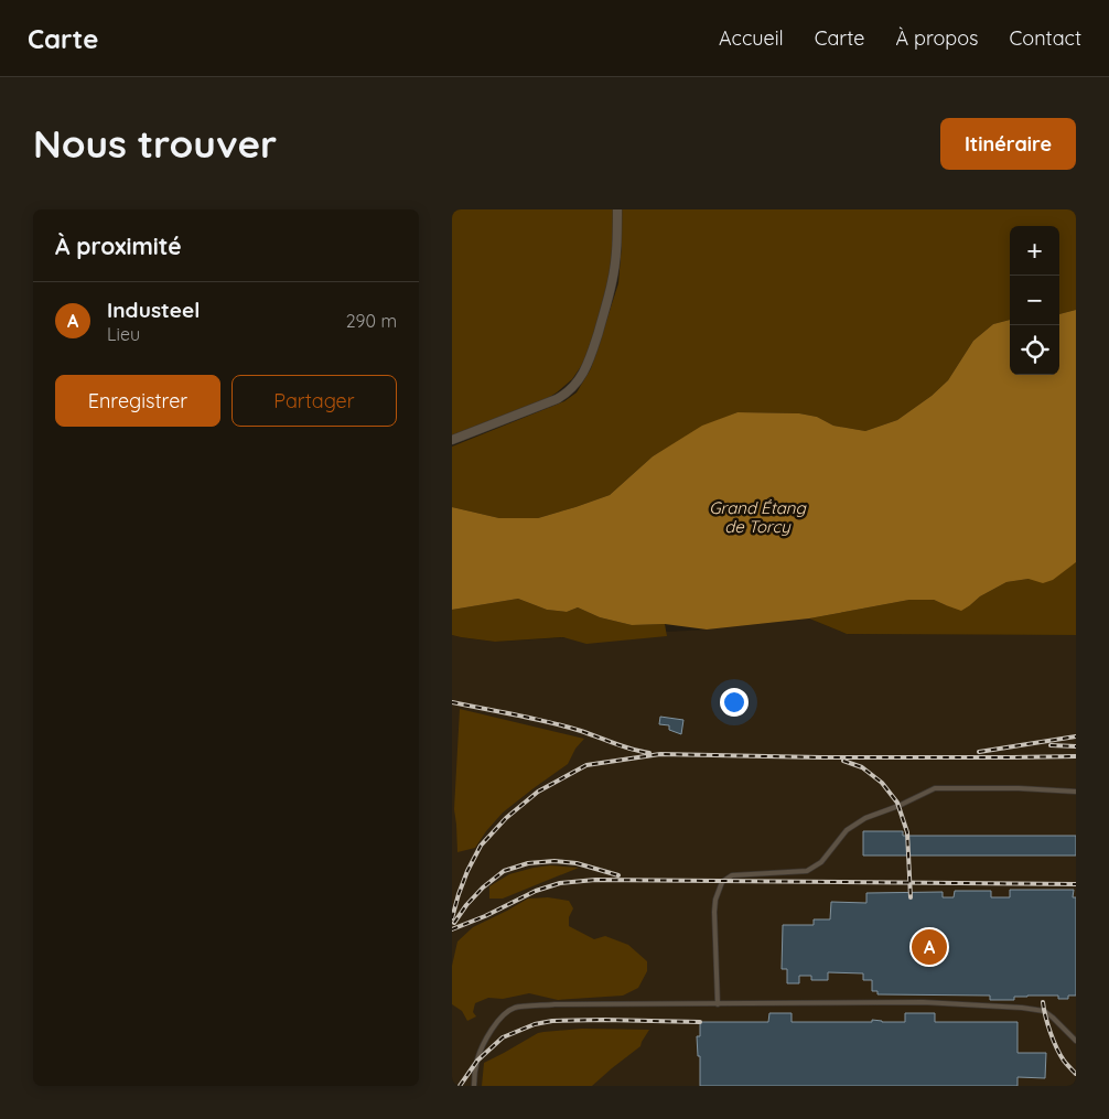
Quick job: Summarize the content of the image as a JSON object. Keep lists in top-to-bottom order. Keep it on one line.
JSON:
{"water":["Grand Étang de Torcy"],"page":{"header":"Carte","nav":["Accueil","Carte","À propos","Contact"],"buttons":["Itinéraire",["Enregistrer","Partager"]],"title":"Nous trouver","heading":"À proximité","map_buttons":["+","−"],"list":[{"mark":"A","name":"Industeel","note":"Lieu","value":"290 m"}],"pins":"A"}}
